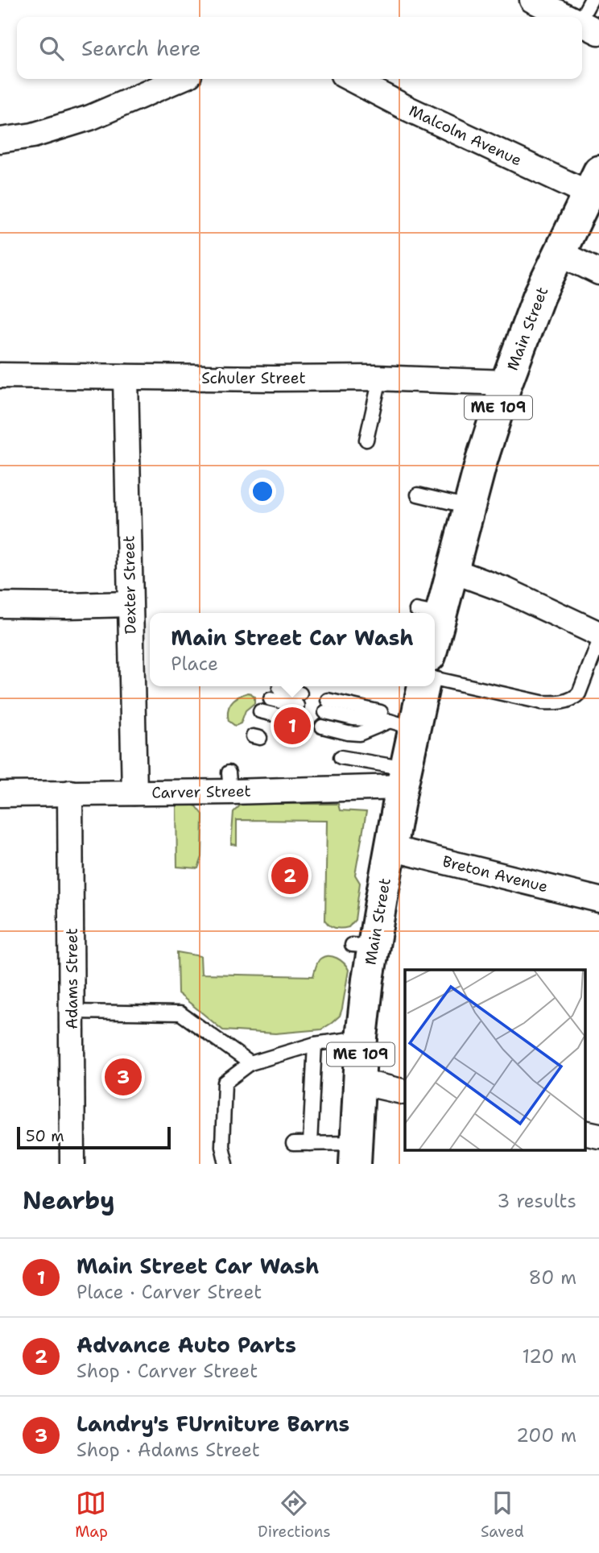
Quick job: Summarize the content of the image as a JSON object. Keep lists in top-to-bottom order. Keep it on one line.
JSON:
{"streets":{"highway":["Main Street","ME 109"],"street":["Malcolm Avenue","Schuler Street","Dexter Street","Carver Street","Breton Avenue","Adams Street"]},"crossings":[["Malcolm Avenue","Main Street"],["Main Street","Schuler Street"],["Main Street","Carver Street"],["Main Street","Breton Avenue"],["Schuler Street","Dexter Street"],["Dexter Street","Carver Street"],["Carver Street","Adams Street"]],"scale_bar":"50 m","page":{"search":"Search here","popup":["Main Street Car Wash","Place"],"pins":["1","2","3"],"scale":"50 m","heading":["Nearby","3 results"],"list":[{"mark":"1","name":"Main Street Car Wash","note":"Place · Carver Street","value":"80 m"},{"mark":"2","name":"Advance Auto Parts","note":"Shop · Carver Street","value":"120 m"},{"mark":"3","name":"Landry's FUrniture Barns","note":"Shop · Adams Street","value":"200 m"}],"nav":["Map","Directions","Saved"]}}
